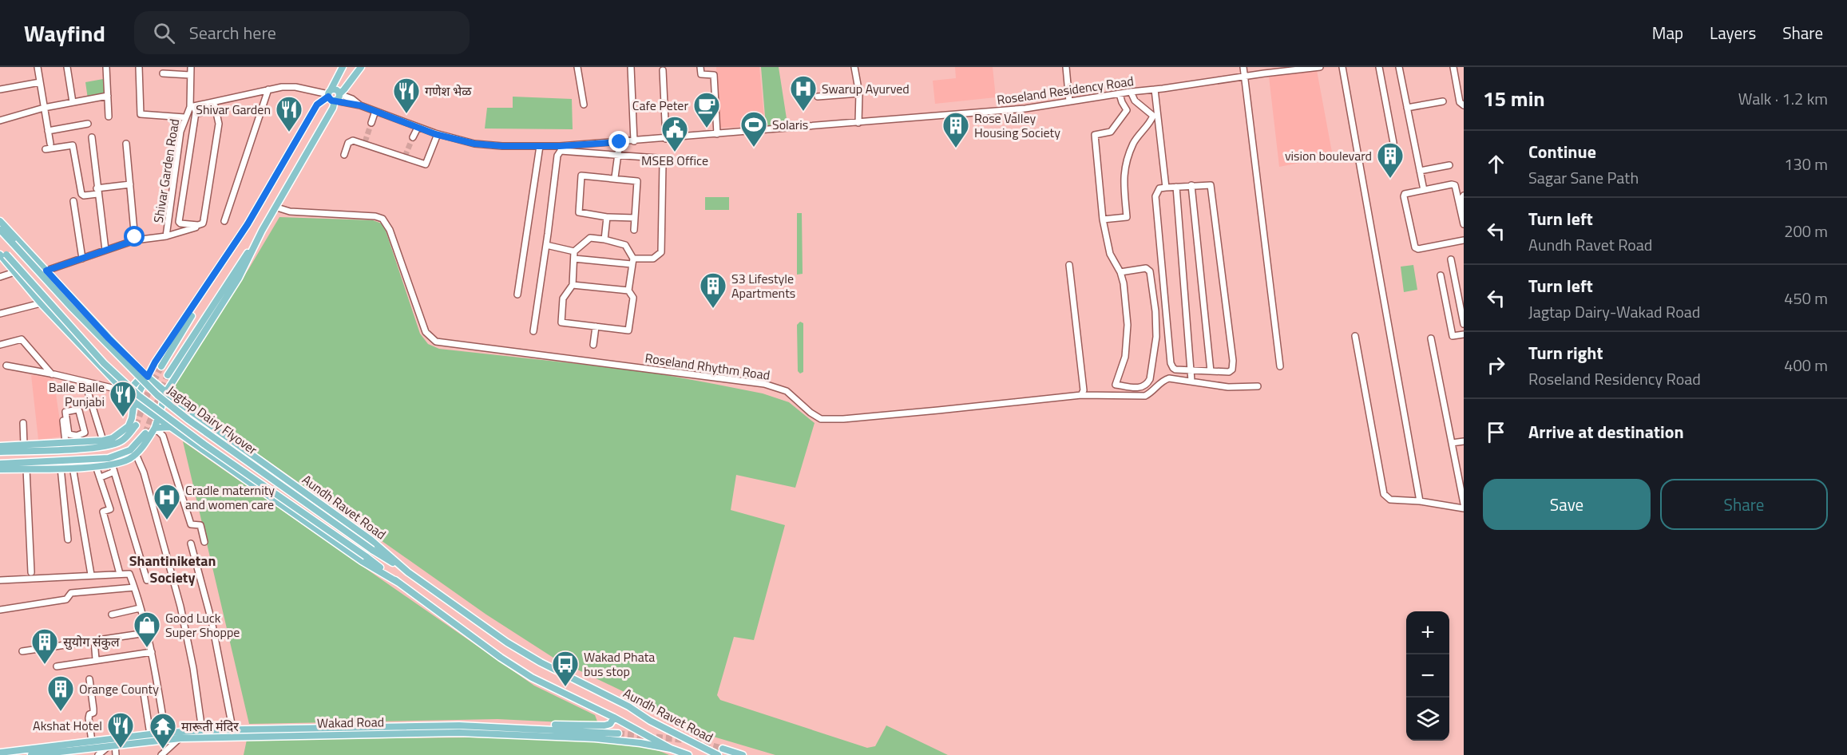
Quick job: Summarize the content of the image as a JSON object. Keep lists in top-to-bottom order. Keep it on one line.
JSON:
{"streets":{"main road":["Jagtap Dairy Flyover","Aundh Ravet Road","Wakad Road"],"street":["Roseland Residency Road","Shivar Garden Road","Roseland Rhythm Road"]},"crossings":[["Roseland Residency Road","Shivar Garden Road"],["Jagtap Dairy Flyover","Aundh Ravet Road"],["Aundh Ravet Road","Wakad Road"]],"districts":["Shantiniketan Society"],"places":{"hospital":["Swarup Ayurved","Cradle maternity and women care"],"restaurant":["गणेश भेळ","Shivar Garden","Balle Balle Punjabi","Akshat Hotel"],"cafe":["Cafe Peter"],"sports":["Solaris"],"building":["Rose Valley Housing Society","vision boulevard","S3 Lifestyle Apartments","सुयोग संकुल","Orange County"],"public building":["MSEB Office"],"shop":["Good Luck Super Shoppe"],"bus stop":["Wakad Phata bus stop"],"temple":["मारूती मंदिर"]},"page":{"header":"Wayfind","search":"Search here","nav":["Map","Layers","Share"],"heading":["15 min","Walk · 1.2 km"],"list":[["Continue","Sagar Sane Path","130 m"],["Turn left","Aundh Ravet Road","200 m"],["Turn left","Jagtap Dairy-Wakad Road","450 m"],["Turn right","Roseland Residency Road","400 m"],"Arrive at destination"],"buttons":["Save","Share"],"map_buttons":["+","−"]}}
